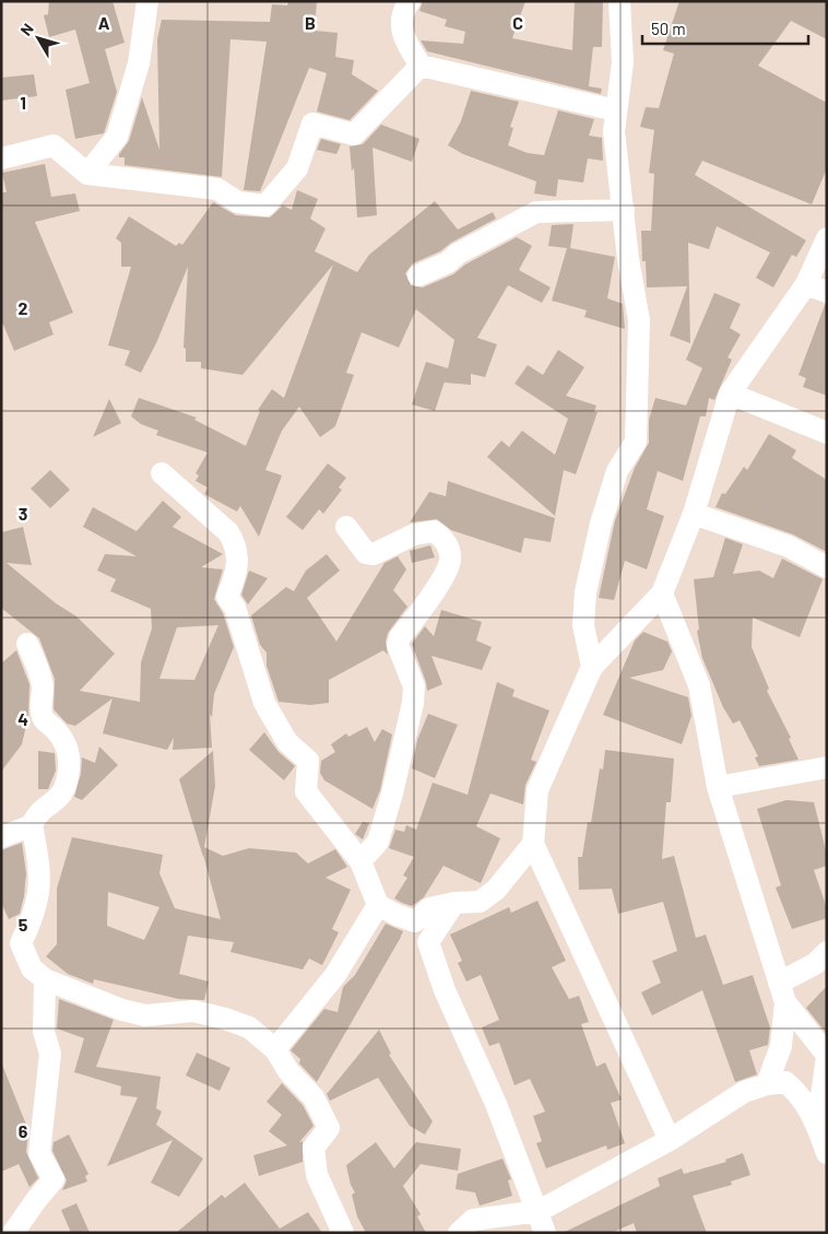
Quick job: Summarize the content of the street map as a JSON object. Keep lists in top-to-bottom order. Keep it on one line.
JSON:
{"scale_bar":"50 m","north":"top left","grid":{"columns":["A","B","C"],"rows":["1","2","3","4","5","6"]}}
